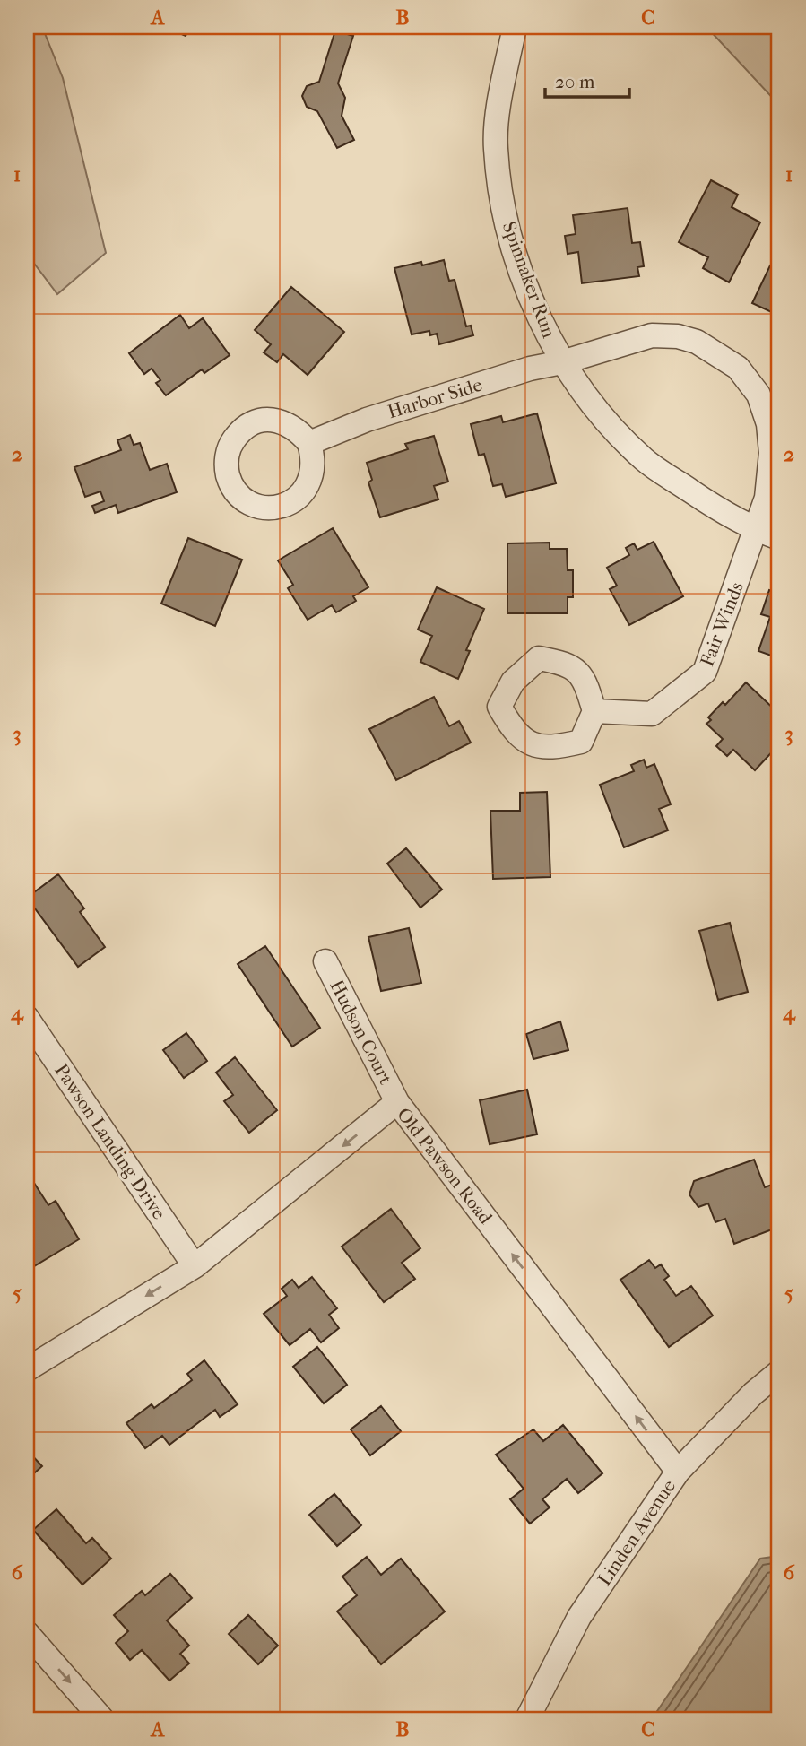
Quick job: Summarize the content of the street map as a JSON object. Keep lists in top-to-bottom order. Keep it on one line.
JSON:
{"streets":{"street":["Spinnaker Run","Harbor Side","Fair Winds","Hudson Court","Pawson Landing Drive","Old Pawson Road","Linden Avenue"]},"crossings":[["Spinnaker Run","Harbor Side"],["Spinnaker Run","Fair Winds"],["Harbor Side","Fair Winds"],["Hudson Court","Old Pawson Road"],["Pawson Landing Drive","Old Pawson Road"],["Old Pawson Road","Linden Avenue"]],"scale_bar":"20 m","grid":{"columns":["A","B","C"],"rows":["1","2","3","4","5","6"]}}
